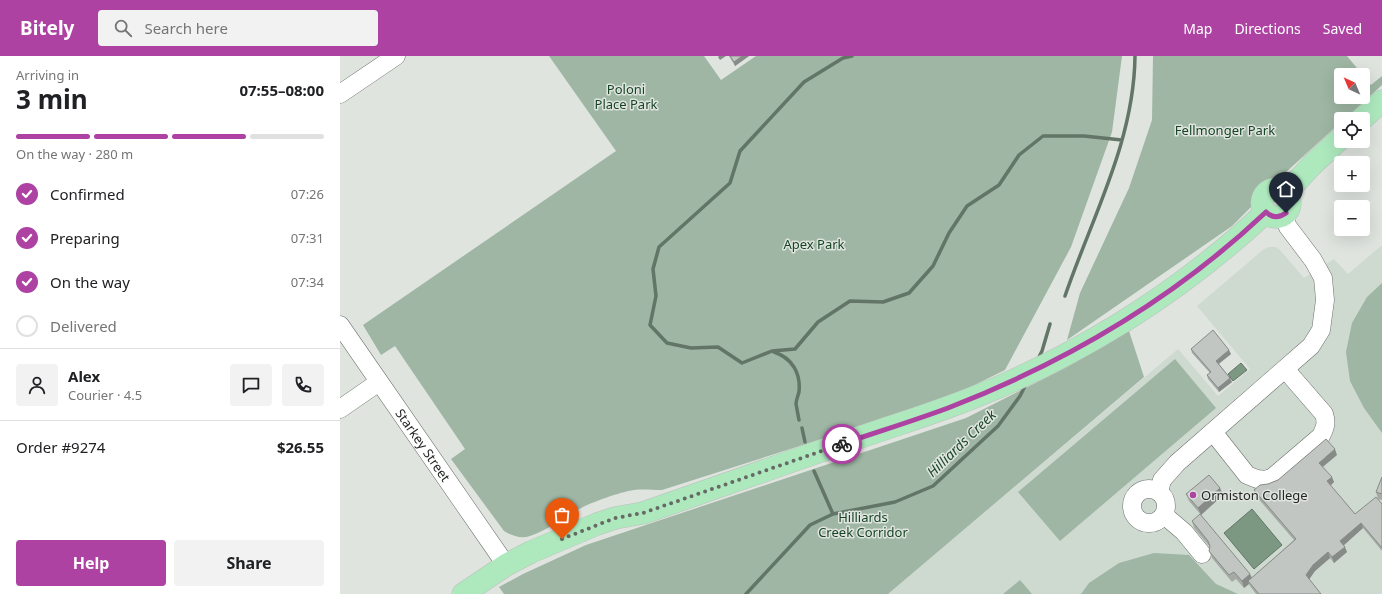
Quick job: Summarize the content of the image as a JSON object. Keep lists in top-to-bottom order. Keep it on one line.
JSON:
{"streets":{"street":["Starkey Street"]},"water":["Hilliards Creek"],"parks":["Poloni Place Park","Fellmonger Park","Apex Park","Hilliards Creek Corridor"],"places":["Ormiston College"],"north":"top left","page":{"header":"Bitely","search":"Search here","nav":["Map","Directions","Saved"],"heading":["3 min","Arriving in","07:55–08:00"],"panel":["Alex","Courier · 4.5","Order #9274","$26.55"],"map_buttons":["+","−"],"bar":"On the way · 280 m","list":[["Confirmed","07:26"],["Preparing","07:31"],["On the way","07:34"],"Delivered"],"buttons":["Help","Share"]}}
